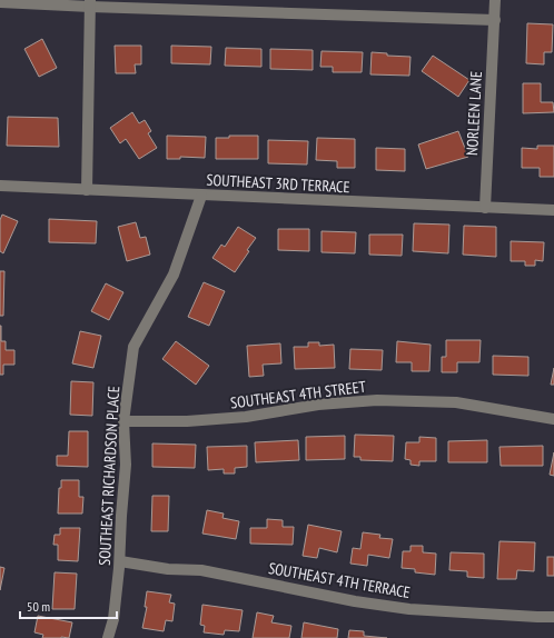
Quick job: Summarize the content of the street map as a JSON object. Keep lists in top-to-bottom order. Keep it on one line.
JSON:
{"streets":{"street":["NORLEEN LANE","SOUTHEAST 3RD TERRACE","SOUTHEAST 4TH STREET","SOUTHEAST RICHARDSON PLACE","SOUTHEAST 4TH TERRACE"]},"crossings":[["NORLEEN LANE","SOUTHEAST 3RD TERRACE"],["SOUTHEAST 3RD TERRACE","SOUTHEAST RICHARDSON PLACE"],["SOUTHEAST 4TH STREET","SOUTHEAST RICHARDSON PLACE"],["SOUTHEAST RICHARDSON PLACE","SOUTHEAST 4TH TERRACE"]],"scale_bar":"50 m"}
